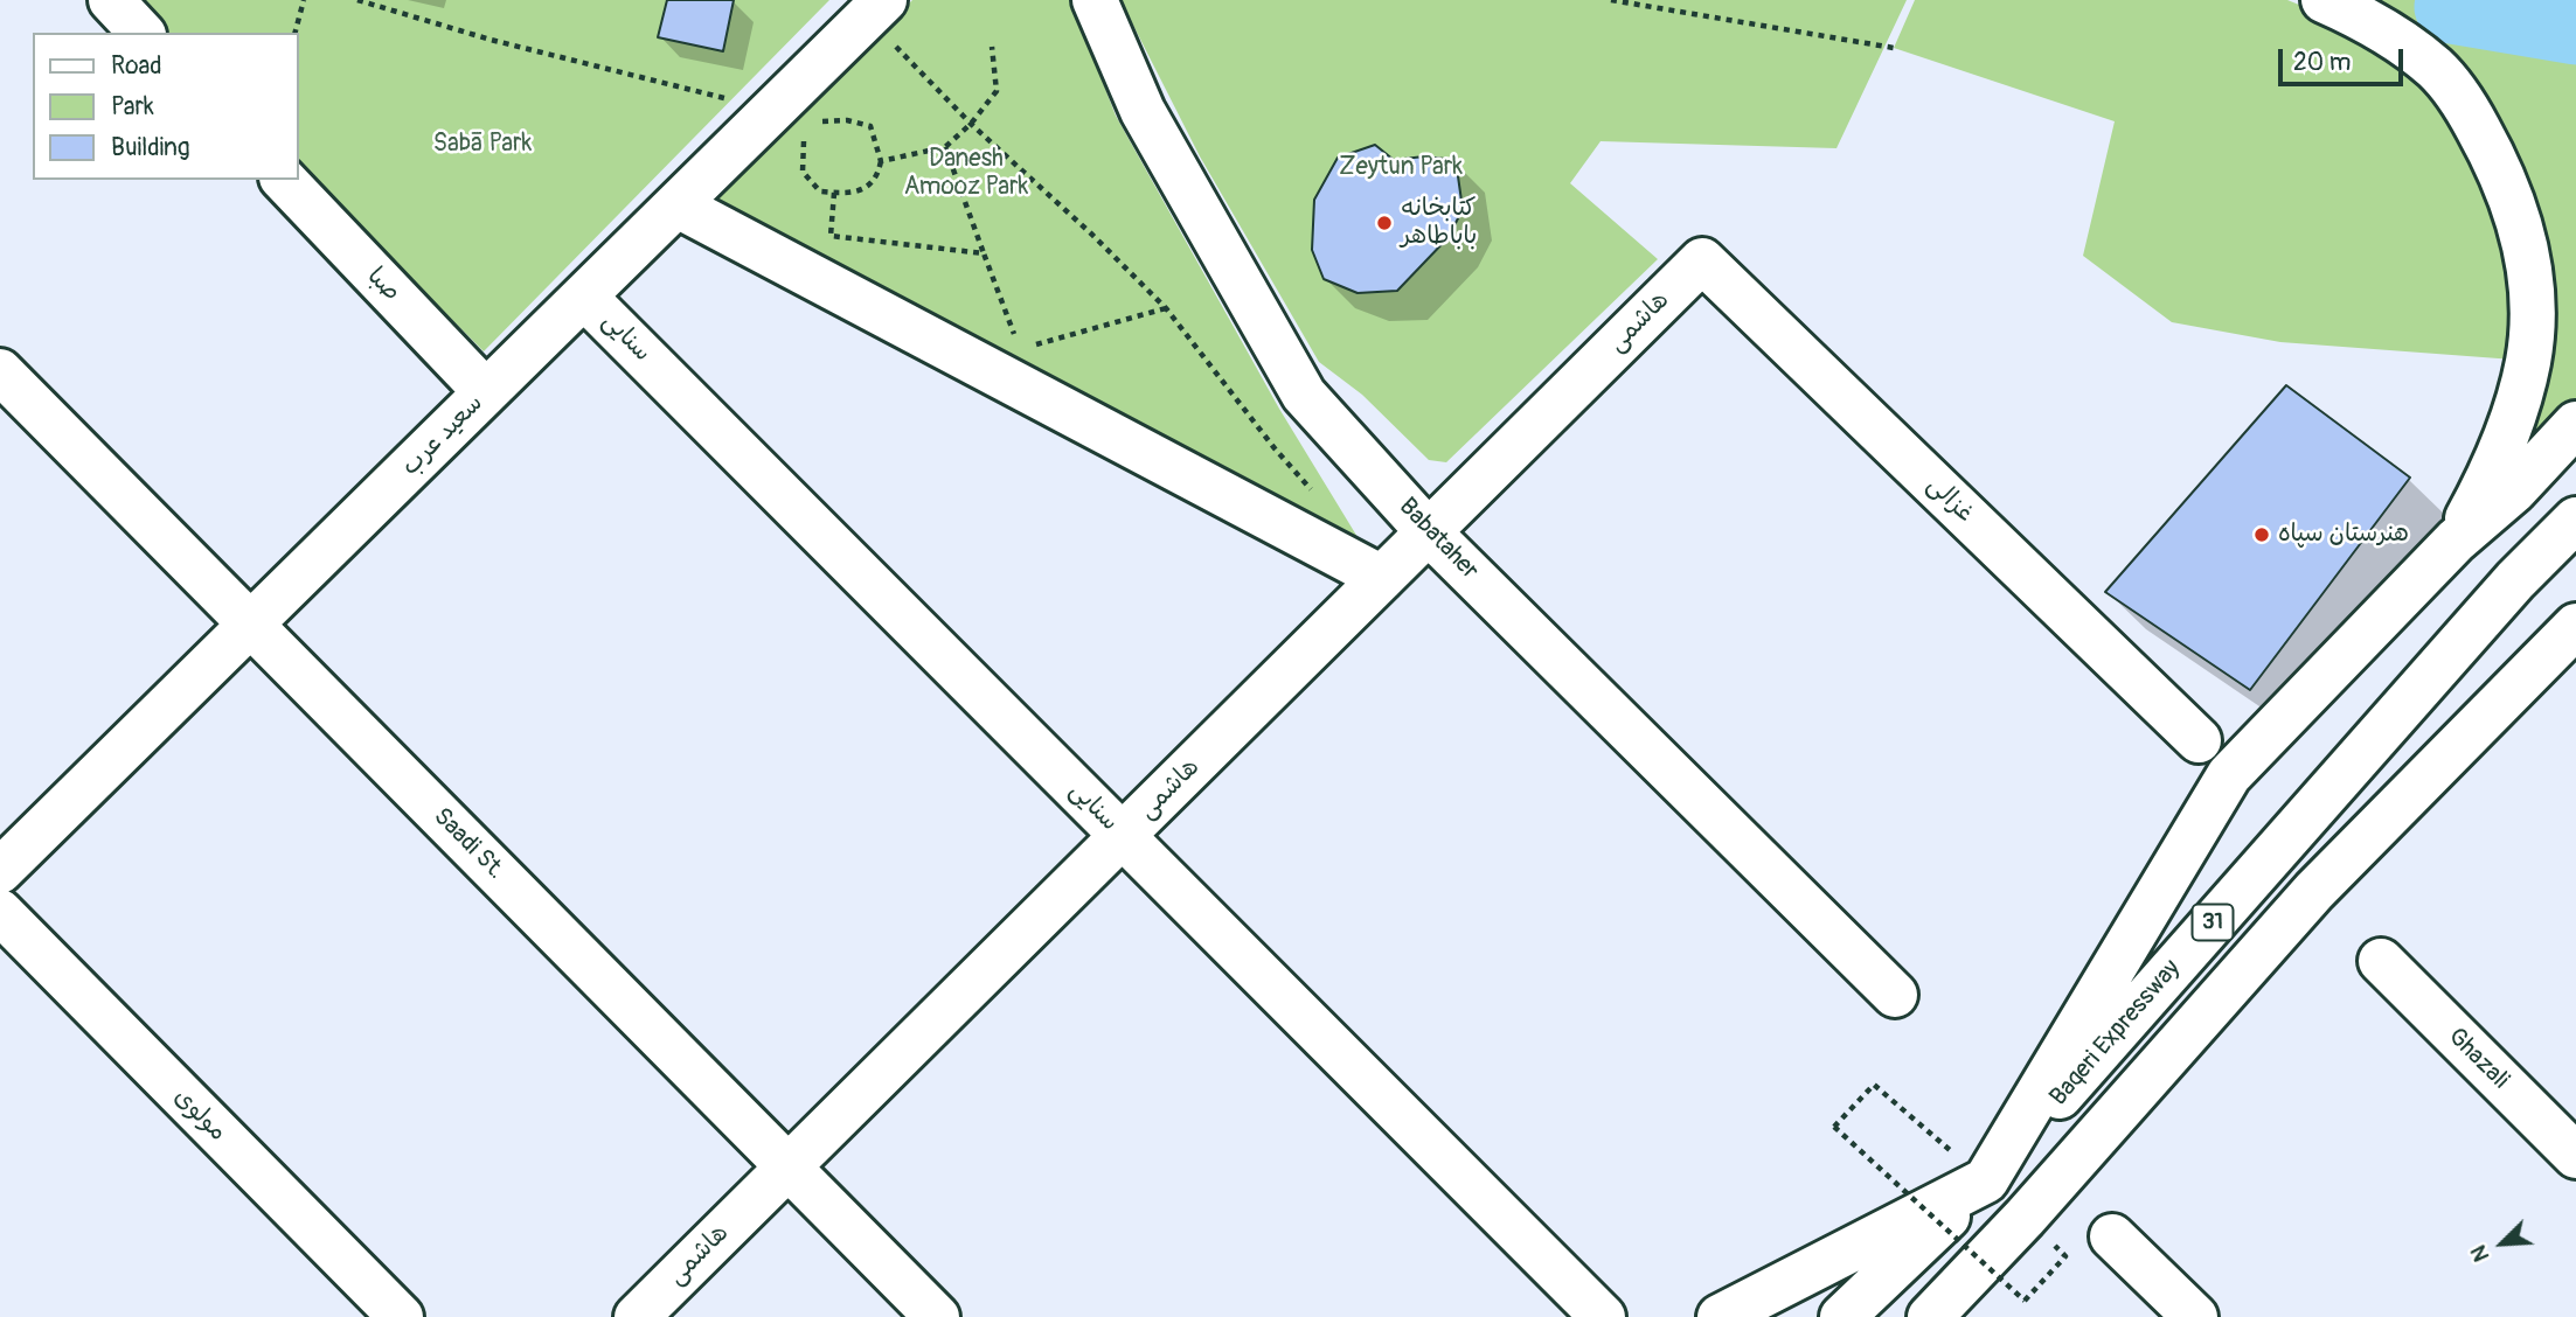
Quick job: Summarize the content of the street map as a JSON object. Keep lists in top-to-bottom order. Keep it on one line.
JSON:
{"streets":{"main road":["صبا","هاشمی","سنایی","سعید عرب","غزالی","Babataher","Saadi St.","31","Baqeri Expressway","Ghazali","مولوی"]},"crossings":[["صبا","سعید عرب"],["هاشمی","سنایی"],["هاشمی","غزالی"],["هاشمی","Babataher"],["هاشمی","Saadi St."],["سنایی","سعید عرب"],["سعید عرب","Saadi St."]],"parks":["Sabā Park","Danesh Amooz Park","Zeytun Park"],"places":["کتابخانه باباطاهر","هنرستان سپاه"],"legend":["Road","Park","Building"],"scale_bar":"20 m","north":"bottom left"}
